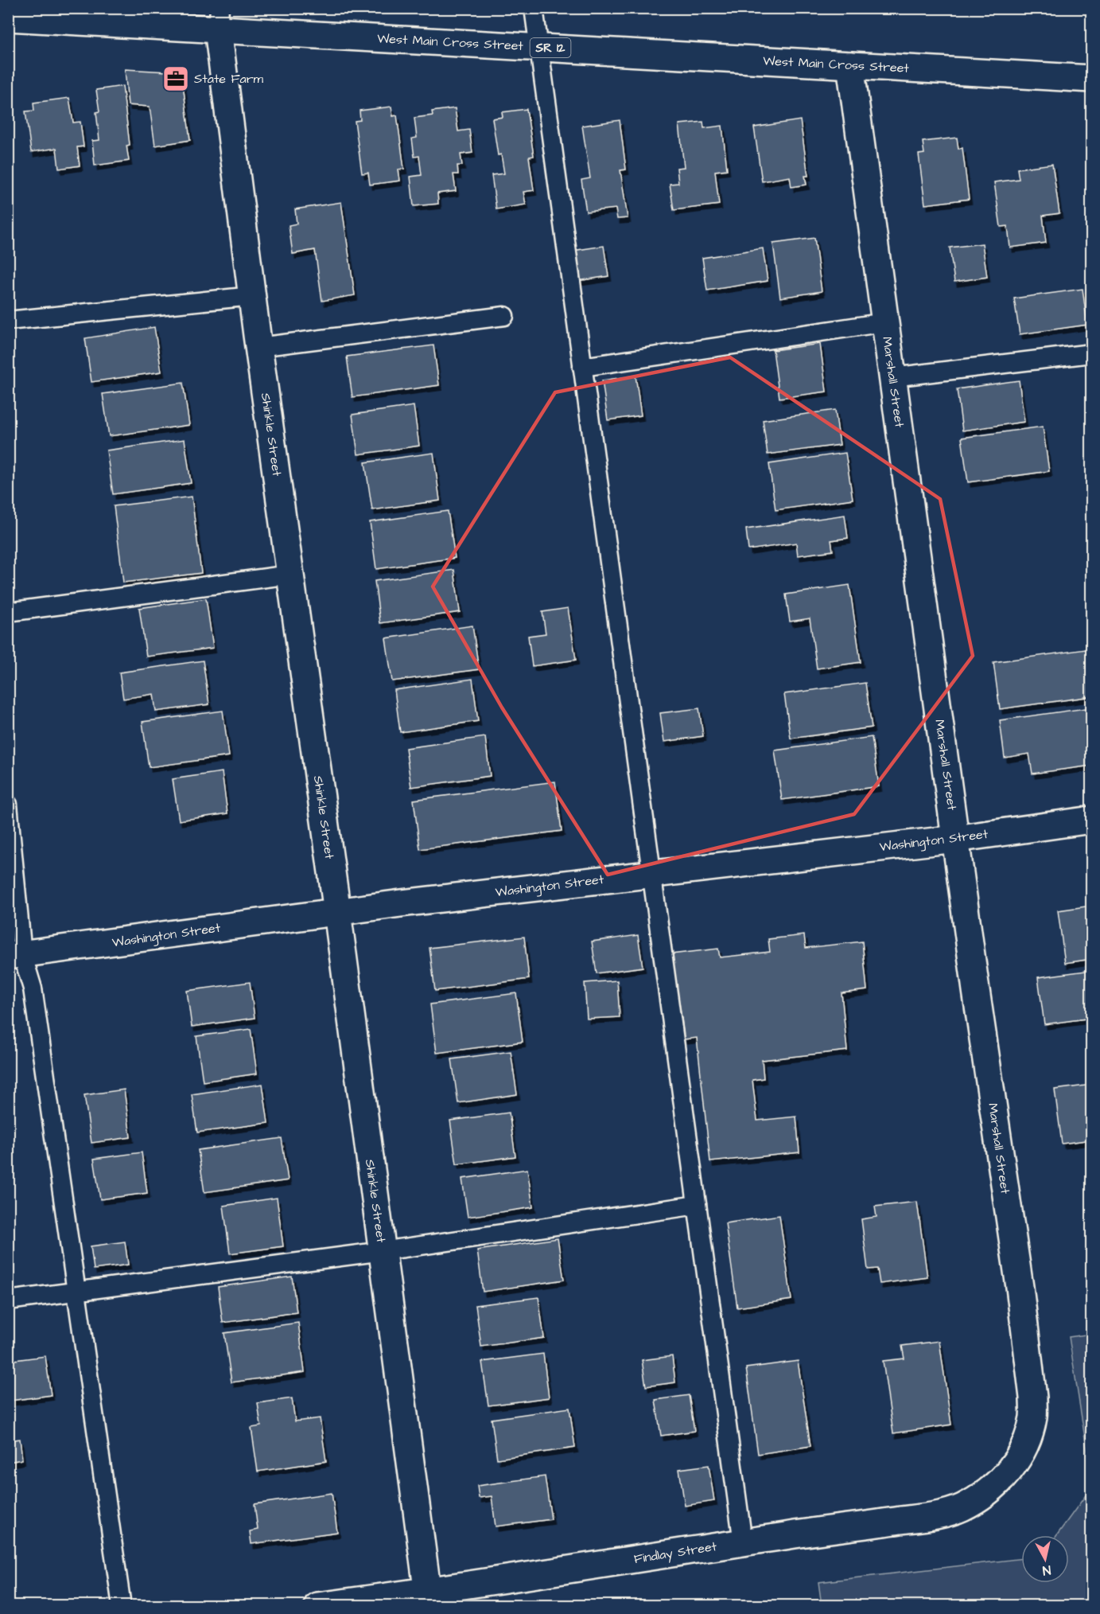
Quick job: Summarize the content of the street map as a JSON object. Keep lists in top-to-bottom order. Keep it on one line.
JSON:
{"streets":{"main road":["West Main Cross Street","SR 12","Marshall Street","Shinkle Street","Washington Street","Findlay Street"]},"crossings":[["West Main Cross Street","Marshall Street"],["West Main Cross Street","Shinkle Street"],["Marshall Street","Washington Street"],["Marshall Street","Findlay Street"],["Shinkle Street","Washington Street"],["Shinkle Street","Findlay Street"]],"places":{"office":["State Farm"]},"north":"bottom"}
